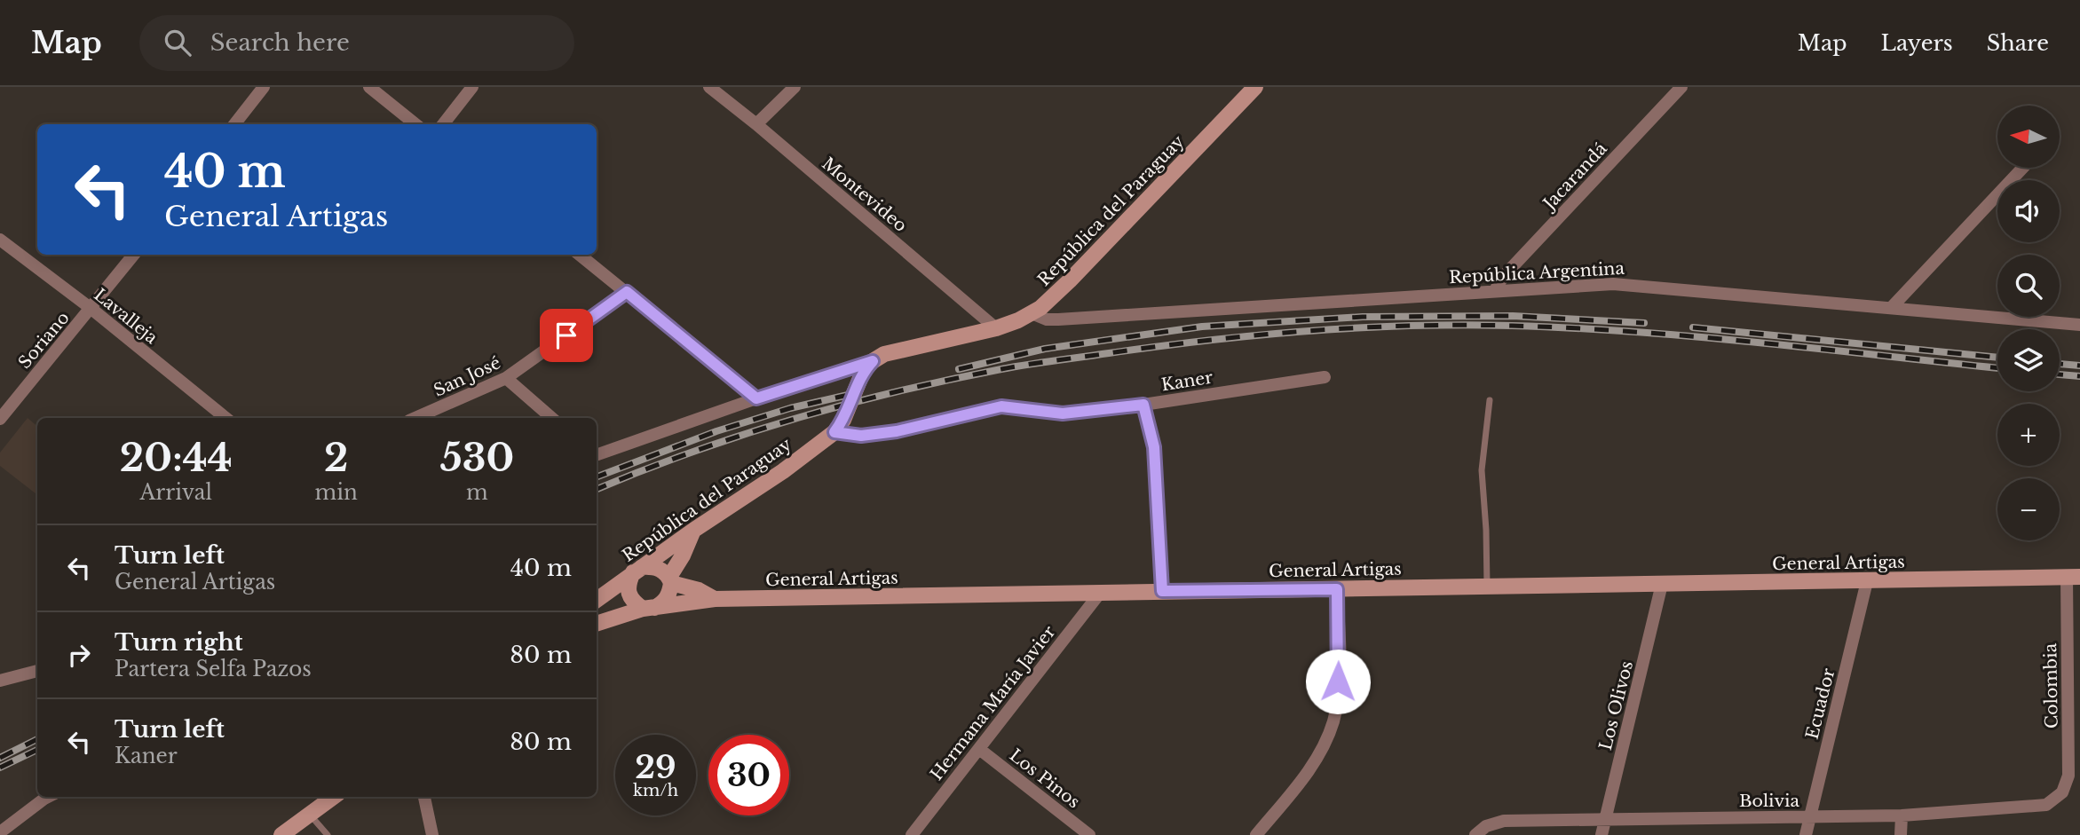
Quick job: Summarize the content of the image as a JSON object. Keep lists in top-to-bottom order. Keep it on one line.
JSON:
{"streets":{"street":["Jacarandá","Montevideo","República del Paraguay","República Argentina","Lavalleja","Soriano","San José","Kaner","General Artigas","Colombia","Hermana María Javier","Ecuador","Los Olivos","Los Pinos","Bolivia"]},"crossings":[["Jacarandá","República Argentina"],["Montevideo","República del Paraguay"],["República del Paraguay","República Argentina"],["República del Paraguay","Kaner"],["República del Paraguay","General Artigas"],["Lavalleja","Soriano"],["General Artigas","Colombia"],["General Artigas","Hermana María Javier"],["General Artigas","Ecuador"],["General Artigas","Los Olivos"],["Colombia","Bolivia"],["Hermana María Javier","Los Pinos"],["Ecuador","Bolivia"],["Los Olivos","Bolivia"]],"north":"left","page":{"header":"Map","search":"Search here","nav":["Map","Layers","Share"],"map_buttons":["+","−"],"turn":["40 m","General Artigas"],"eta":["20:44","Arrival","2","min","530","m"],"list":[{"name":"Turn left","note":"General Artigas","value":"40 m"},{"name":"Turn right","note":"Partera Selfa Pazos","value":"80 m"},{"name":"Turn left","note":"Kaner","value":"80 m"}],"speed":"29 km/h","limit":"30"}}
